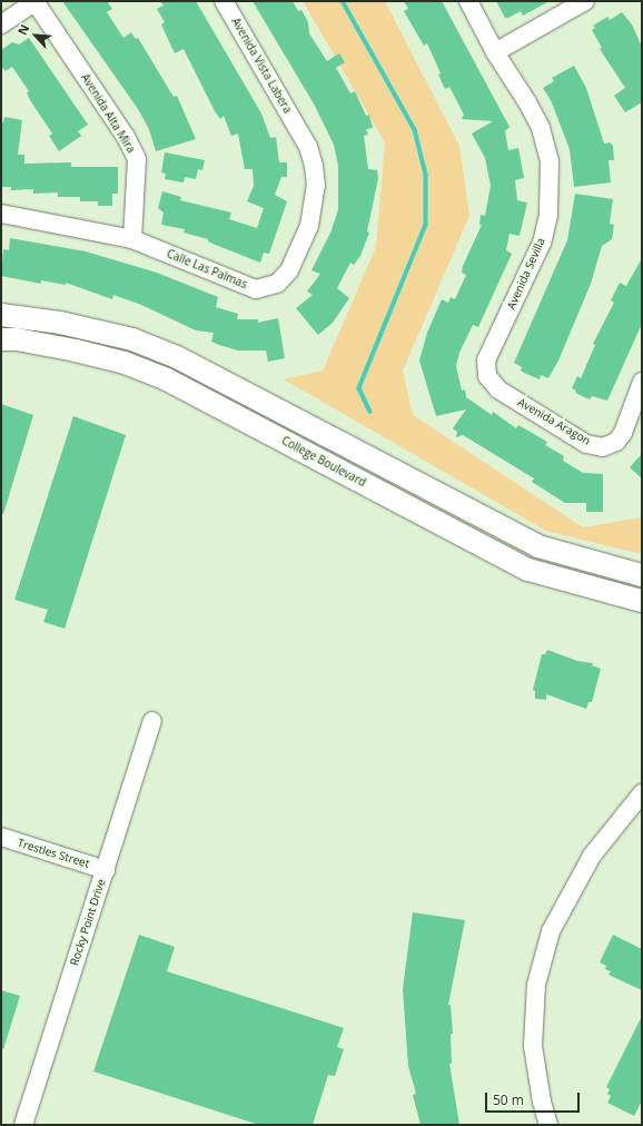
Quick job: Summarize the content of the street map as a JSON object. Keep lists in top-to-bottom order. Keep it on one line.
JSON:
{"streets":{"main road":["College Boulevard"],"street":["Avenida Vista Labera","Avenida Alta Mira","Calle Las Palmas","Avenida Sevilla","Avenida Aragon","Trestles Street","Rocky Point Drive"]},"crossings":[["Avenida Vista Labera","Calle Las Palmas"],["Avenida Alta Mira","Calle Las Palmas"],["Avenida Sevilla","Avenida Aragon"],["Trestles Street","Rocky Point Drive"]],"scale_bar":"50 m","north":"top left"}
